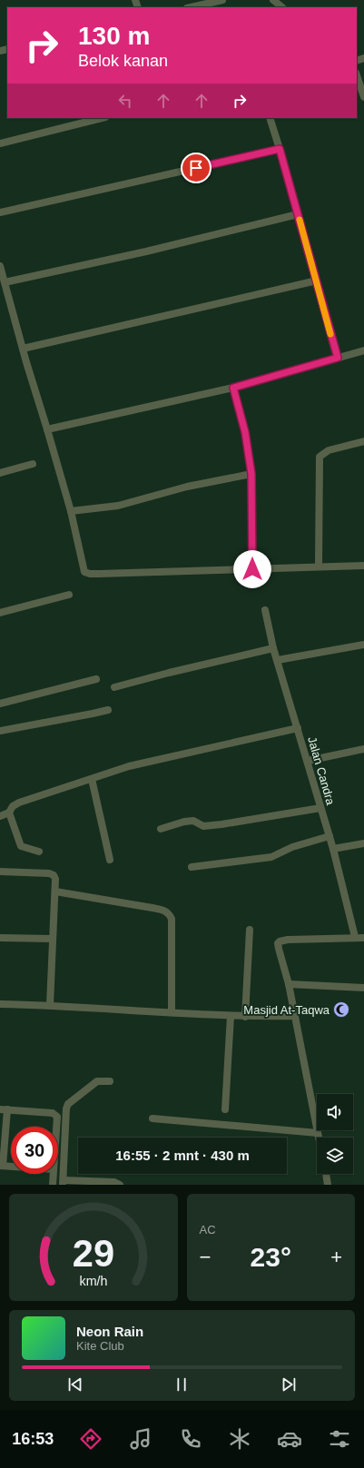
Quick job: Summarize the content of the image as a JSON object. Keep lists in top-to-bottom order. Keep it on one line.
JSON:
{"streets":{"street":["Jalan Candra"]},"places":{"mosque":["Masjid At-Taqwa"]},"page":{"turn":["130 m","Belok kanan"],"limit":"30","trip":"16:55 · 2 mnt · 430 m","tile":"AC","heat":["−","23°","+"],"song":["Neon Rain","Kite Club"],"tabs":"16:53","gauge":["29","km/h"]}}
